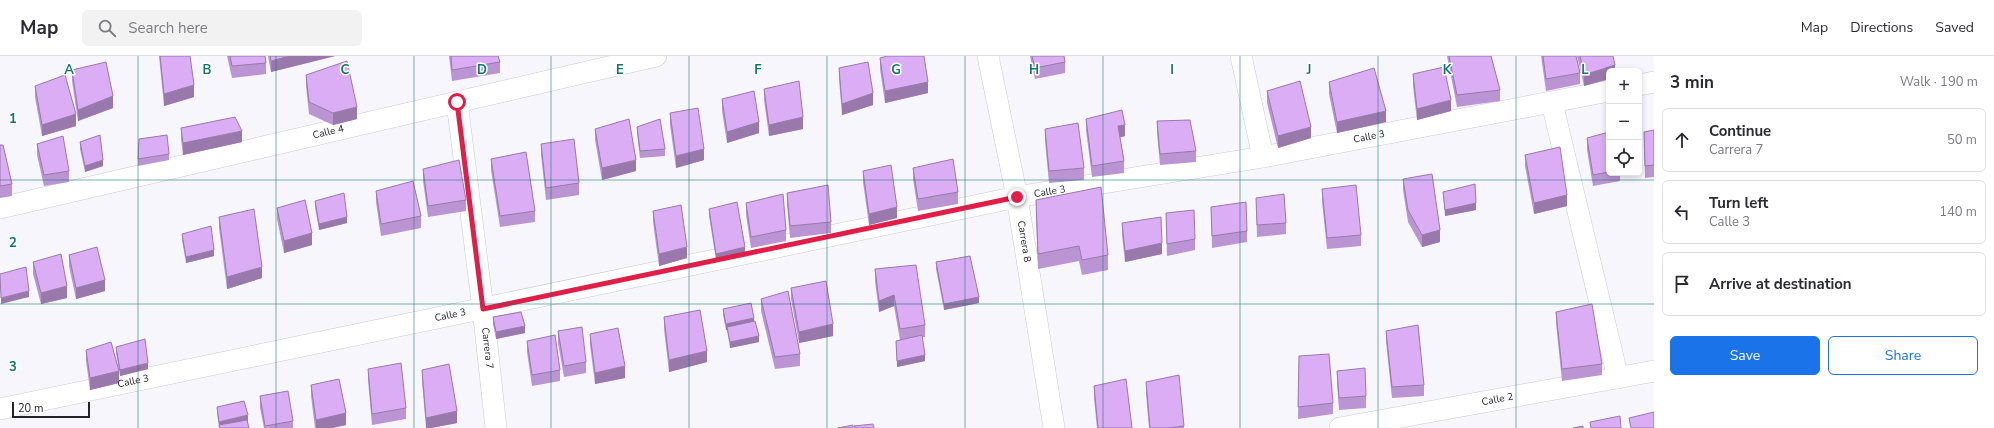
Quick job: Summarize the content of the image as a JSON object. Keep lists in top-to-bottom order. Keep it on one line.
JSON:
{"streets":{"street":["Calle 4","Calle 3","Carrera 8","Carrera 7","Calle 2"]},"crossings":[["Calle 4","Carrera 7"],["Calle 3","Carrera 8"],["Calle 3","Carrera 7"]],"scale_bar":"20 m","page":{"header":"Map","search":"Search here","nav":["Map","Directions","Saved"],"heading":["3 min","Walk · 190 m"],"map_buttons":["+","−"],"list":[["Continue","Carrera 7","50 m"],["Turn left","Calle 3","140 m"],"Arrive at destination"],"buttons":["Save","Share"],"scale":"20 m"},"grid":{"columns":["A","B","C","D","E","F","G","H","I","J","K","L"],"rows":["1","2","3"]}}
